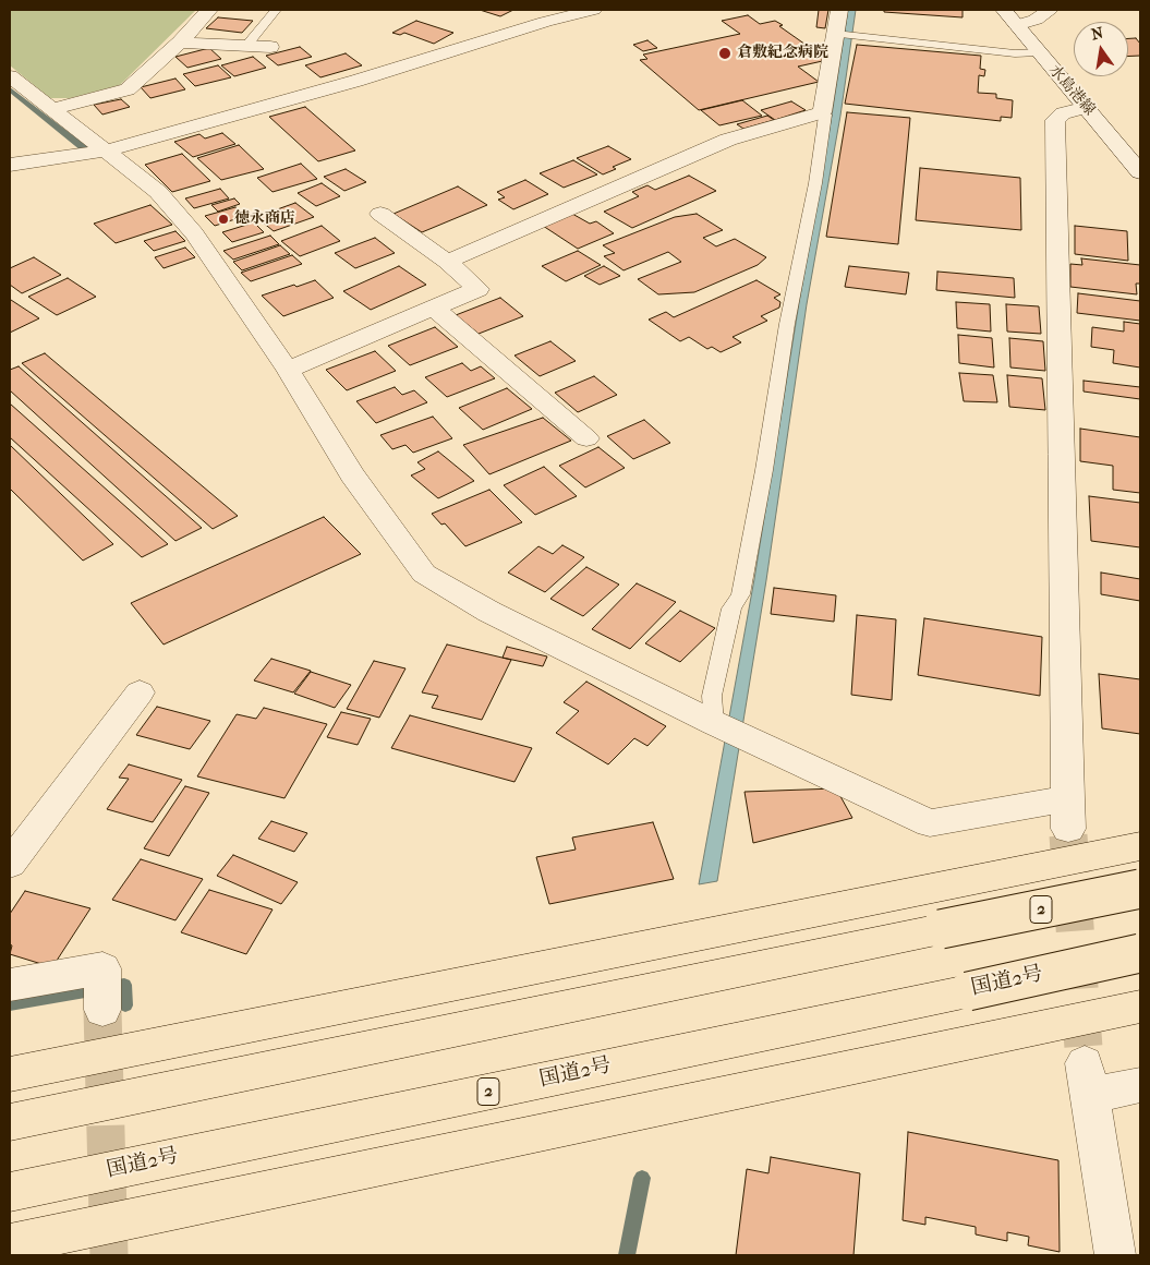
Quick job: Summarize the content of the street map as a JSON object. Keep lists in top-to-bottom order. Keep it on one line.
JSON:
{"streets":{"highway":["2","国道2号"],"street":["水島港線"]},"places":["倉敷紀念病院","徳永商店"],"north":"top"}
